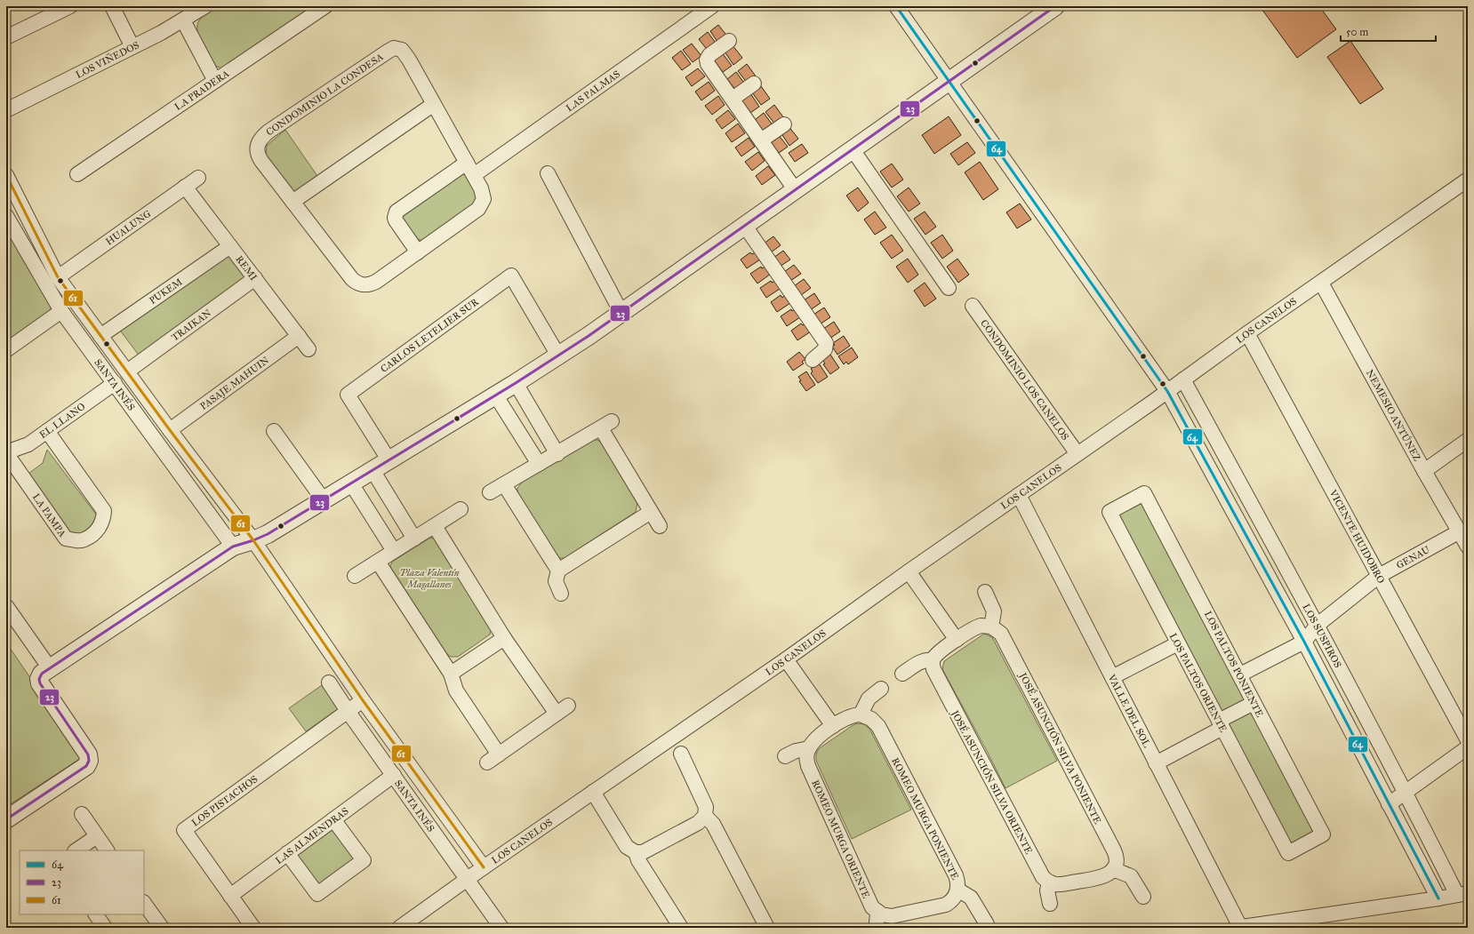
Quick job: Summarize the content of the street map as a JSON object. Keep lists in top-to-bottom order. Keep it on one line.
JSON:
{"streets":{"street":["LOS VIÑEDOS","LA PRADERA","LAS PALMAS","CONDOMINIO LA CONDESA","HUALUNG","REMI","PUKEM","LOS CANELOS","TRAIKAN","CARLOS LETELIER SUR","CONDOMINIO LOS CANELOS","PASAJE MAHUIN","SANTA INÉS","NEMESIO ANTÚNEZ","EL LLANO","LA PAMPA","VICENTE HUIDOBRO","GENAU","LOS SUSPIROS","LOS PALTOS PONIENTE","LOS PALTOS ORIENTE","VALLE DEL SOL","JOSÉ ASUNCIÓN SILVA PONIENTE","JOSÉ ASUNCIÓN SILVA ORIENTE","LOS PISTACHOS","ROMEO MURGA PONIENTE","LAS ALMENDRAS","ROMEO MURGA ORIENTE"]},"crossings":[["LAS PALMAS","CONDOMINIO LA CONDESA"],["HUALUNG","REMI"],["HUALUNG","SANTA INÉS"],["REMI","PUKEM"],["REMI","TRAIKAN"],["REMI","PASAJE MAHUIN"],["PUKEM","SANTA INÉS"],["LOS CANELOS","CONDOMINIO LOS CANELOS"],["LOS CANELOS","SANTA INÉS"],["LOS CANELOS","NEMESIO ANTÚNEZ"],["LOS CANELOS","VICENTE HUIDOBRO"],["LOS CANELOS","LOS SUSPIROS"],["LOS CANELOS","VALLE DEL SOL"],["TRAIKAN","SANTA INÉS"],["PASAJE MAHUIN","SANTA INÉS"],["SANTA INÉS","EL LLANO"],["SANTA INÉS","LOS PISTACHOS"],["SANTA INÉS","LAS ALMENDRAS"],["NEMESIO ANTÚNEZ","GENAU"],["EL LLANO","LA PAMPA"],["VICENTE HUIDOBRO","GENAU"],["GENAU","LOS SUSPIROS"],["LOS PALTOS PONIENTE","LOS PALTOS ORIENTE"],["LOS PISTACHOS","LAS ALMENDRAS"]],"parks":["Plaza Valentín Magallanes"],"lines":["transit line 64","transit line 23","transit line 61"],"legend":["64","23","61"],"scale_bar":"50 m"}
